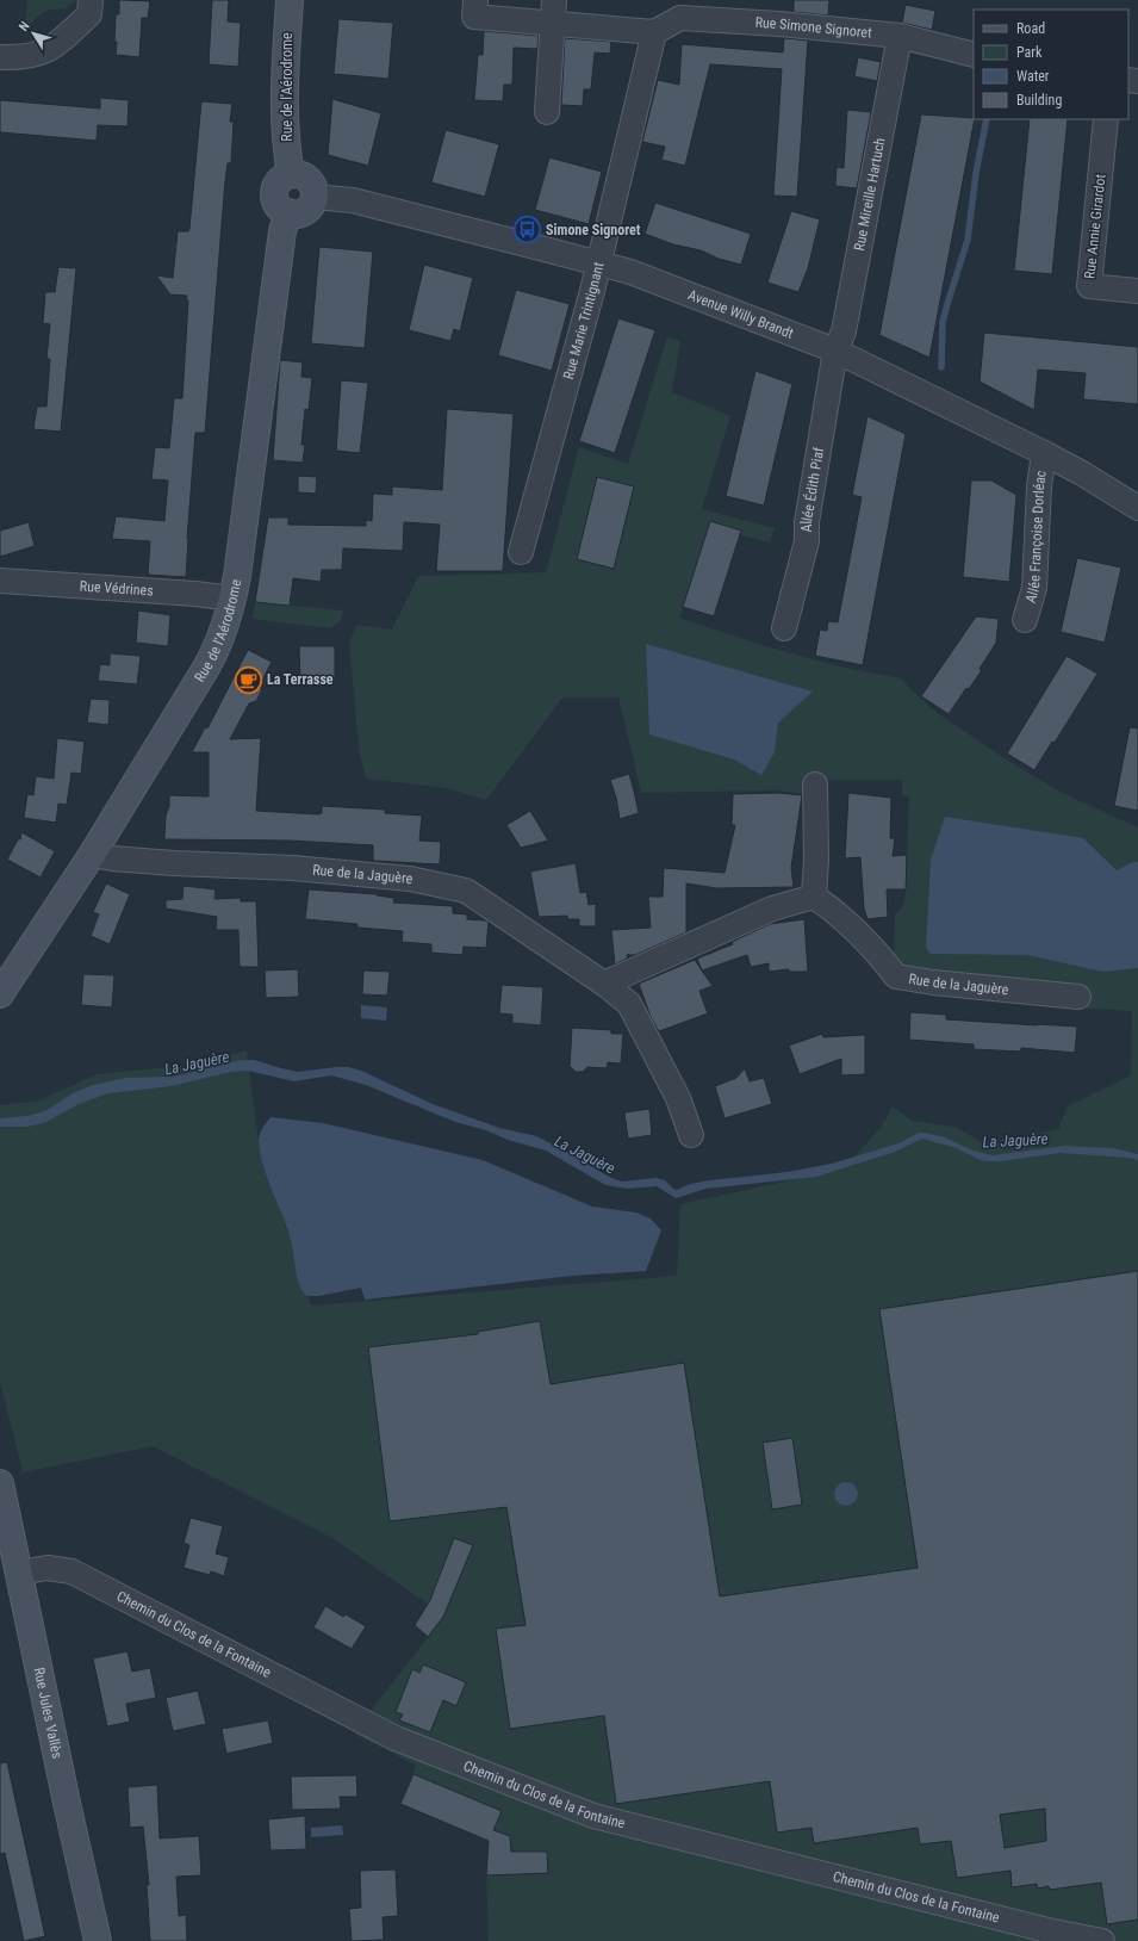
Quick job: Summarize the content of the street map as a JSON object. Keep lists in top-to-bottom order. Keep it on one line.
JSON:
{"streets":{"street":["Rue Simone Signoret","Rue de l'Aérodrome","Rue Mireille Hartuch","Rue Annie Girardot","Avenue Willy Brandt","Rue Marie Trintignant","Allée Édith Piaf","Allée Françoise Dorléac","Rue Védrines","Rue de la Jaguère","Chemin du Clos de la Fontaine","Rue Jules Vallès"]},"crossings":[["Rue Simone Signoret","Rue Mireille Hartuch"],["Rue Simone Signoret","Rue Marie Trintignant"],["Rue de l'Aérodrome","Avenue Willy Brandt"],["Rue de l'Aérodrome","Rue Védrines"],["Rue de l'Aérodrome","Rue de la Jaguère"],["Rue Mireille Hartuch","Avenue Willy Brandt"],["Rue Mireille Hartuch","Allée Édith Piaf"],["Avenue Willy Brandt","Rue Marie Trintignant"],["Avenue Willy Brandt","Allée Édith Piaf"],["Avenue Willy Brandt","Allée Françoise Dorléac"],["Chemin du Clos de la Fontaine","Rue Jules Vallès"]],"water":["La Jaguère"],"places":{"bus stop":["Simone Signoret"],"cafe":["La Terrasse"]},"legend":["Road","Park","Water","Building"],"north":"top left"}
